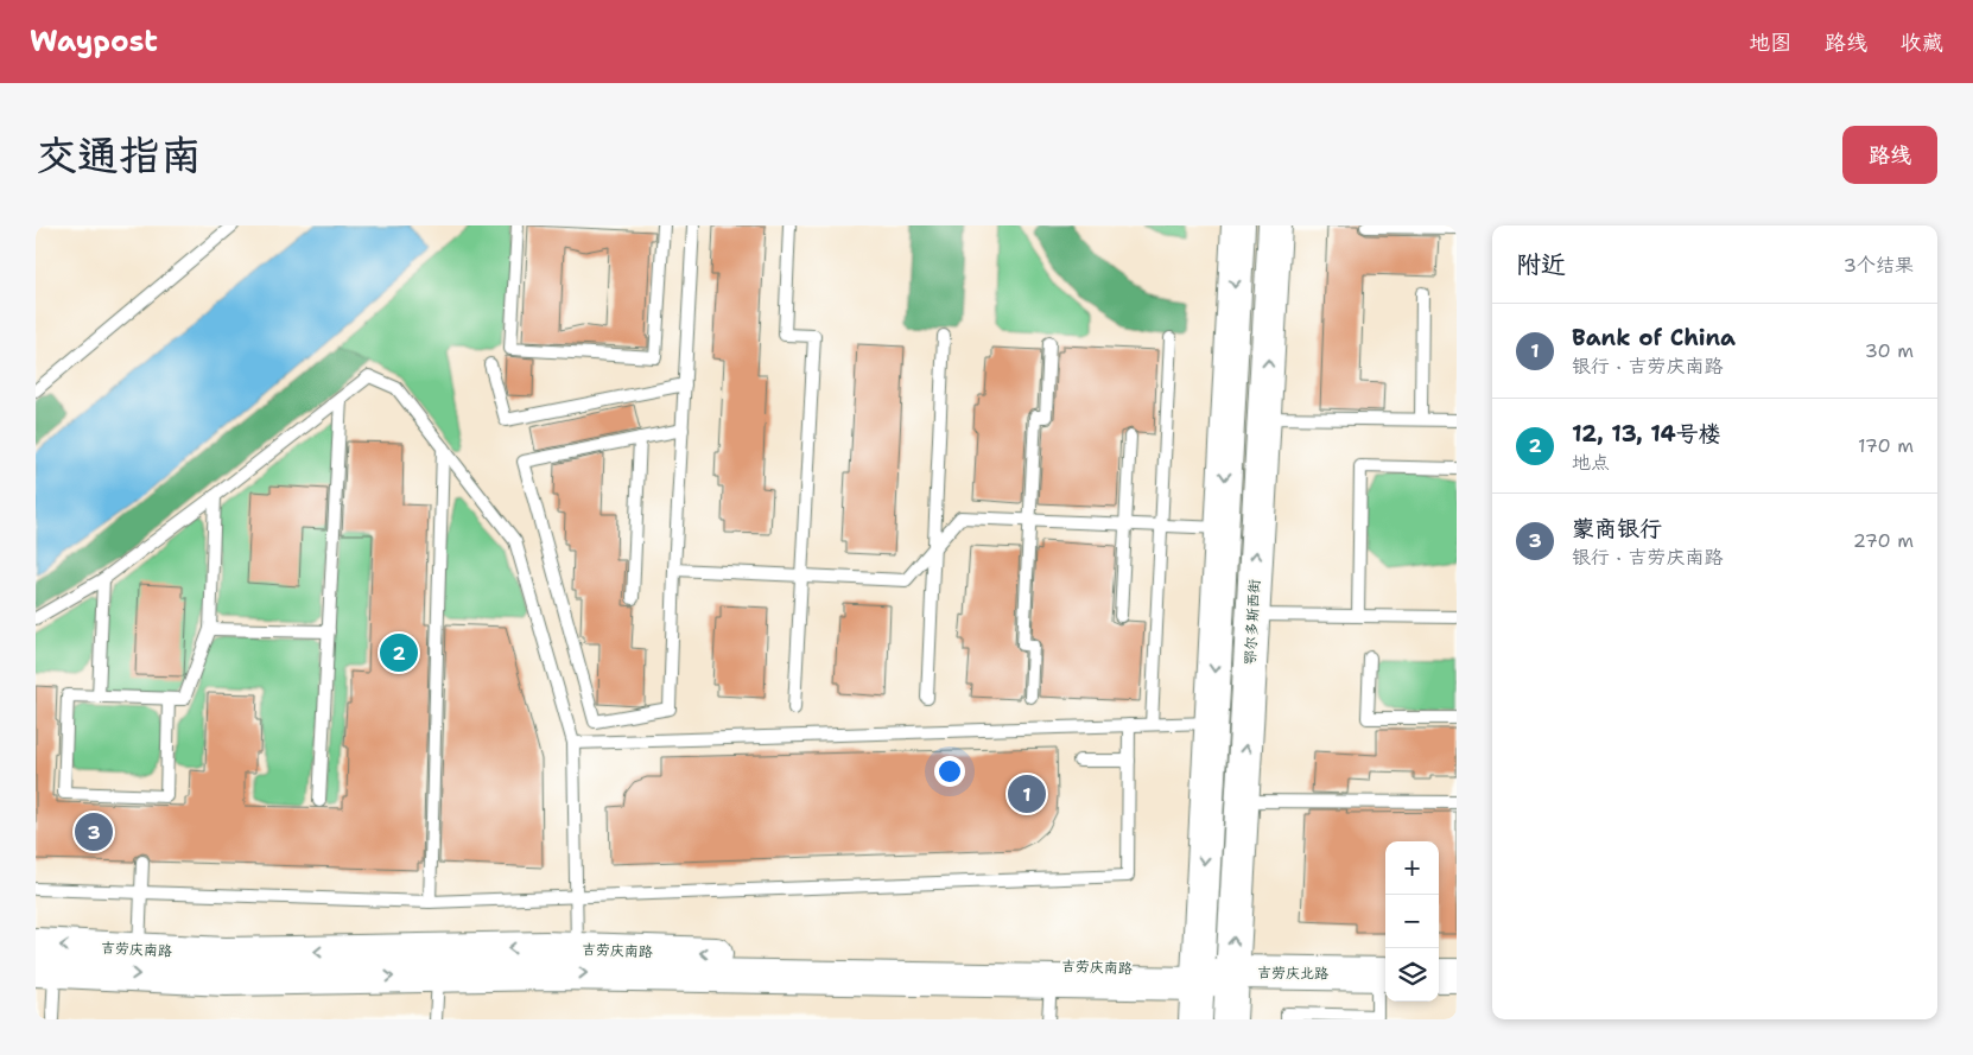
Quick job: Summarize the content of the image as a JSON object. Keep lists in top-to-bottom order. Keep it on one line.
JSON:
{"streets":{"main road":["鄂尔多斯西街","吉劳庆南路","吉劳庆北路"]},"crossings":[["鄂尔多斯西街","吉劳庆北路"],["吉劳庆南路","吉劳庆北路"]],"page":{"header":"Waypost","nav":["地图","路线","收藏"],"buttons":"路线","title":"交通指南","heading":["附近","3个结果"],"list":[{"mark":"1","name":"Bank of China","note":"银行 · 吉劳庆南路","value":"30 m"},{"mark":"2","name":"12, 13, 14号楼","note":"地点","value":"170 m"},{"mark":"3","name":"蒙商银行","note":"银行 · 吉劳庆南路","value":"270 m"}],"pins":["2","1","3"],"map_buttons":["+","−"]}}
